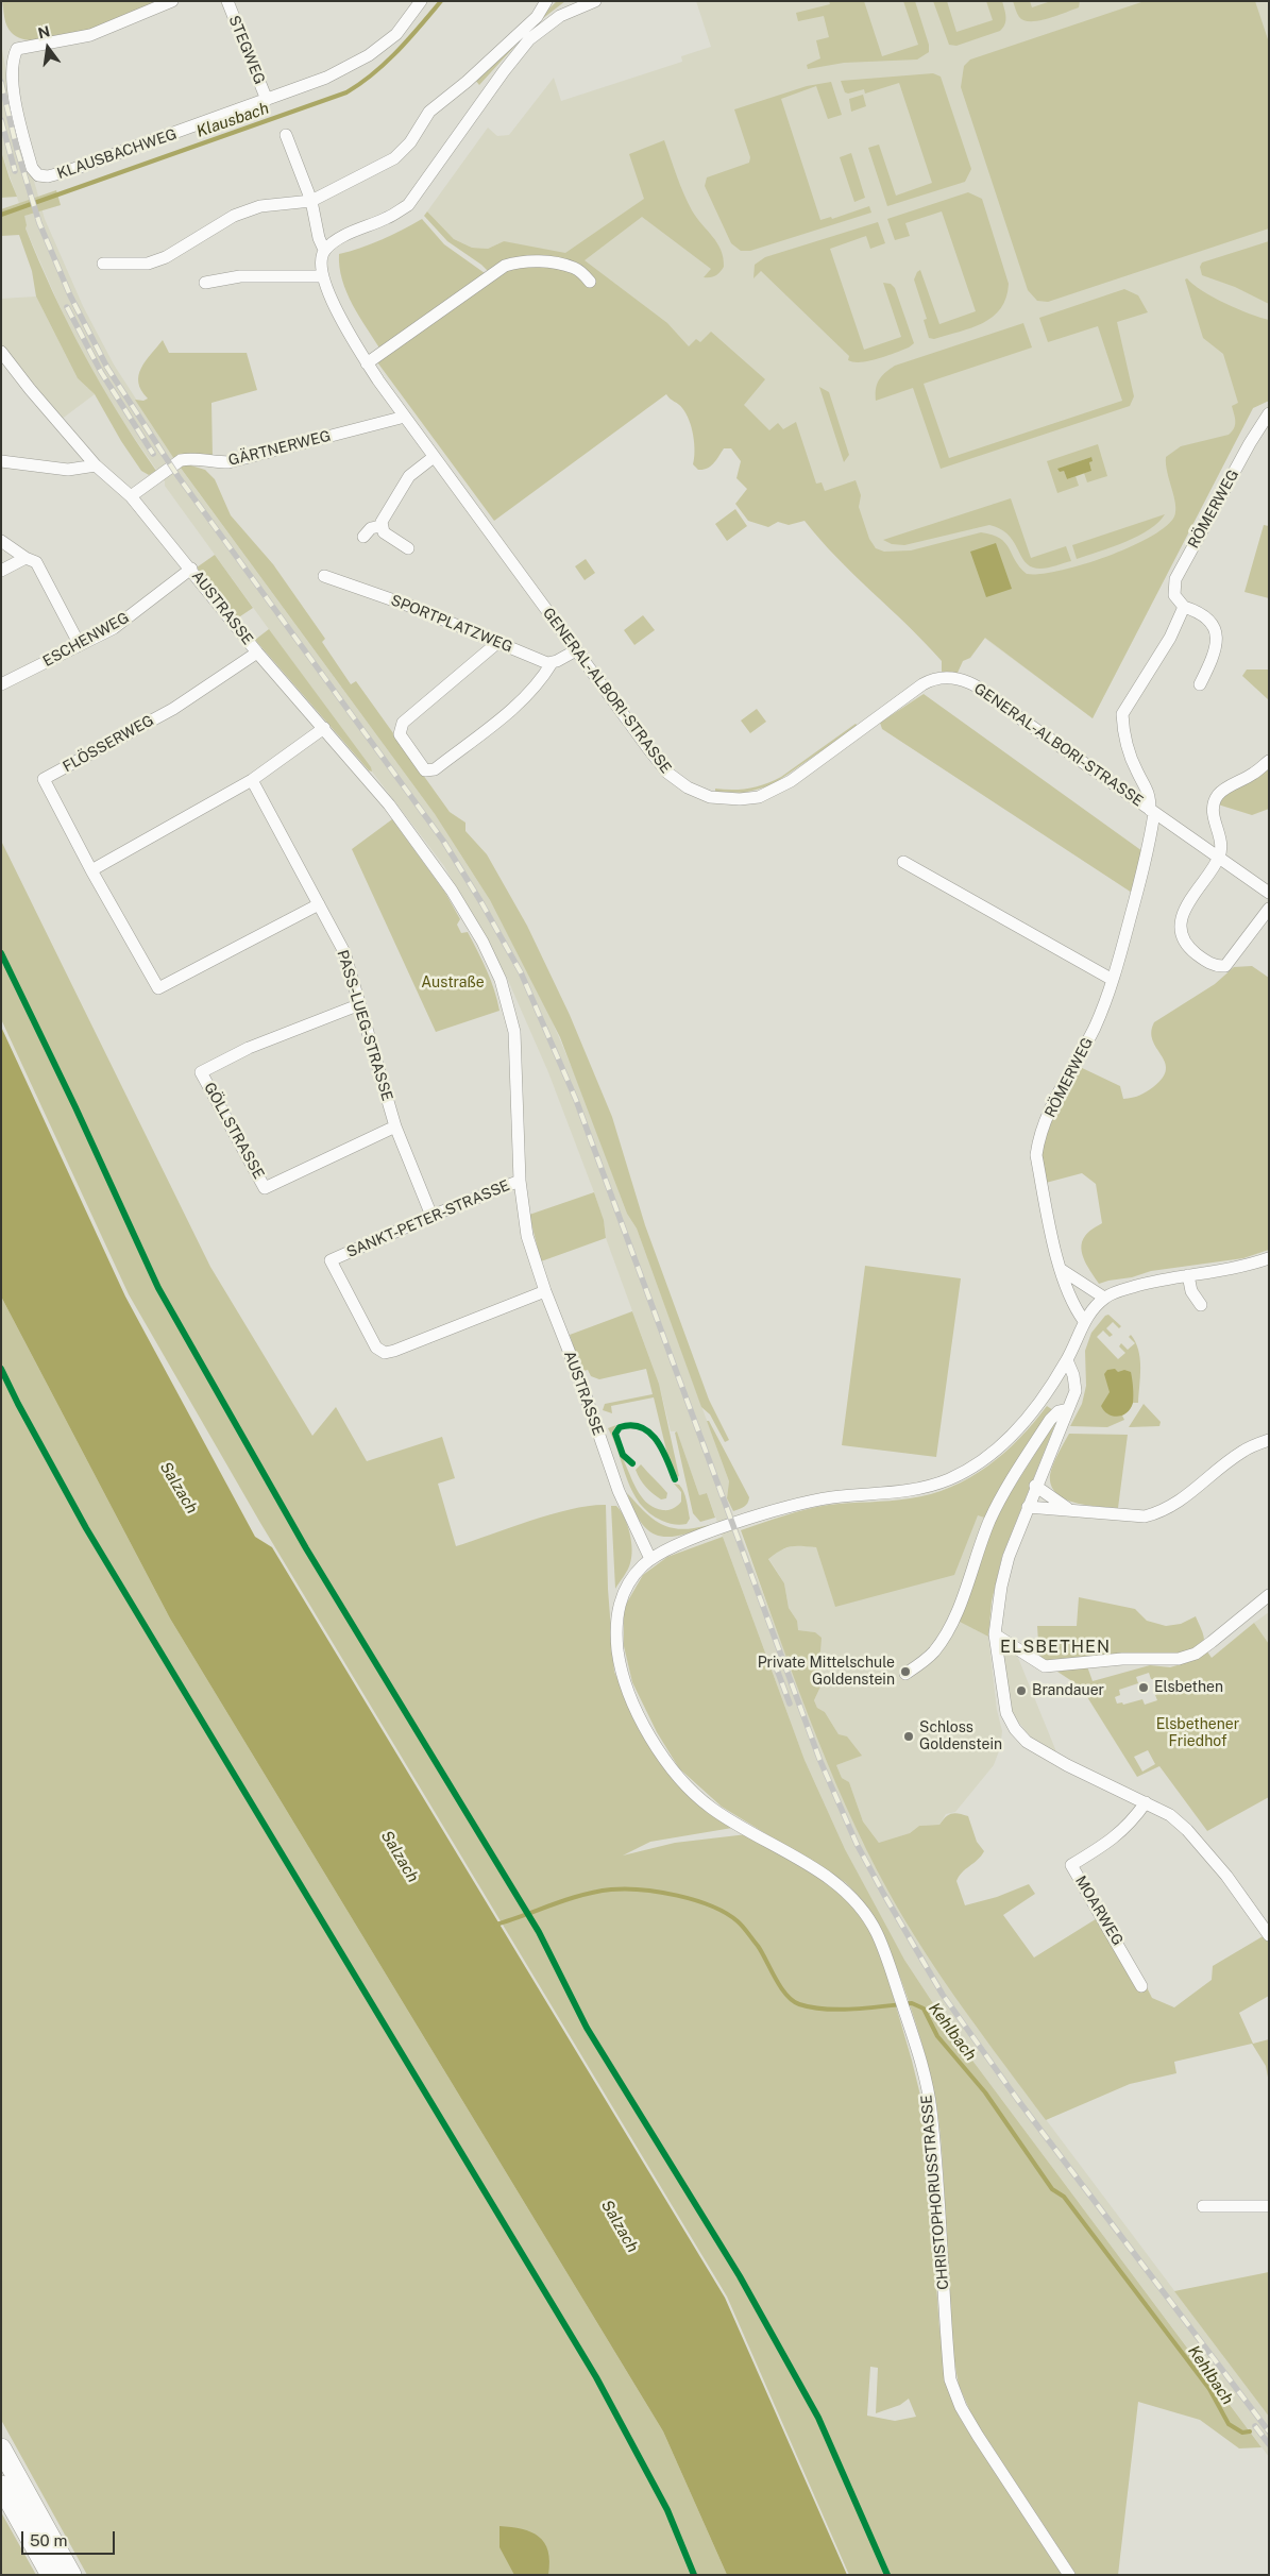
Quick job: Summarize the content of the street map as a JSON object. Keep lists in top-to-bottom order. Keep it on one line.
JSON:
{"streets":{"street":["STEGWEG","KLAUSBACHWEG","GÄRTNERWEG","RÖMERWEG","AUSTRASSE","SPORTPLATZWEG","ESCHENWEG","GENERAL-ALBORI-STRASSE","FLÖSSERWEG","PASS-LUEG-STRASSE","GÖLLSTRASSE","SANKT-PETER-STRASSE","MOARWEG","CHRISTOPHORUSSTRASSE"]},"crossings":[["STEGWEG","KLAUSBACHWEG"],["GÄRTNERWEG","AUSTRASSE"],["GÄRTNERWEG","GENERAL-ALBORI-STRASSE"],["RÖMERWEG","GENERAL-ALBORI-STRASSE"],["RÖMERWEG","CHRISTOPHORUSSTRASSE"],["AUSTRASSE","ESCHENWEG"],["AUSTRASSE","FLÖSSERWEG"],["AUSTRASSE","SANKT-PETER-STRASSE"],["AUSTRASSE","CHRISTOPHORUSSTRASSE"],["PASS-LUEG-STRASSE","GÖLLSTRASSE"],["PASS-LUEG-STRASSE","SANKT-PETER-STRASSE"]],"districts":["ELSBETHEN"],"water":["Klausbach","Salzach","Kehlbach"],"parks":["Austraße","Elsbethener Friedhof"],"places":["Private Mittelschule Goldenstein","Elsbethen","Brandauer","Schloss Goldenstein"],"scale_bar":"50 m","north":"top"}
